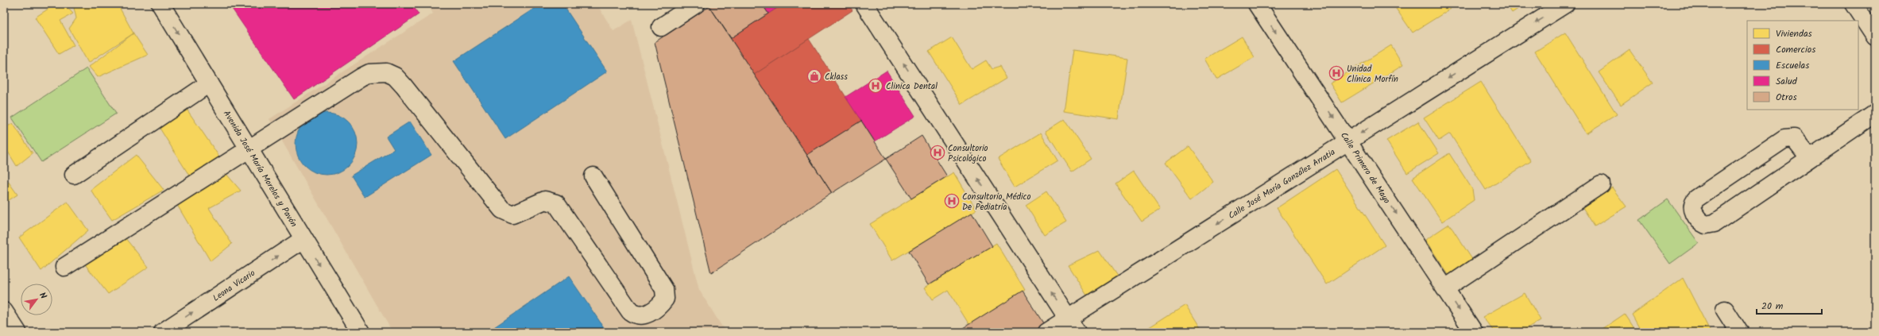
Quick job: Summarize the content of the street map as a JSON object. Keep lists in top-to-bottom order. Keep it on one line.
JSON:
{"streets":{"street":["Calle Primero de Mayo","Avenida José María Morelos y Pavón","Calle José María González Arratia","Leona Vicario"]},"crossings":[["Calle Primero de Mayo","Calle José María González Arratia"],["Avenida José María Morelos y Pavón","Leona Vicario"]],"one_way":["Calle Primero de Mayo","Avenida José María Morelos y Pavón","Calle José María González Arratia"],"places":{"hospital":["Unidad Clínica Morfín","Clinica Dental","Consultorio Psicológico","Consultorio Médico De Pediatría"],"shop":["Cklass"]},"legend":["Viviendas","Comercios","Escuelas","Salud","Otros"],"scale_bar":"20 m","north":"top right"}
